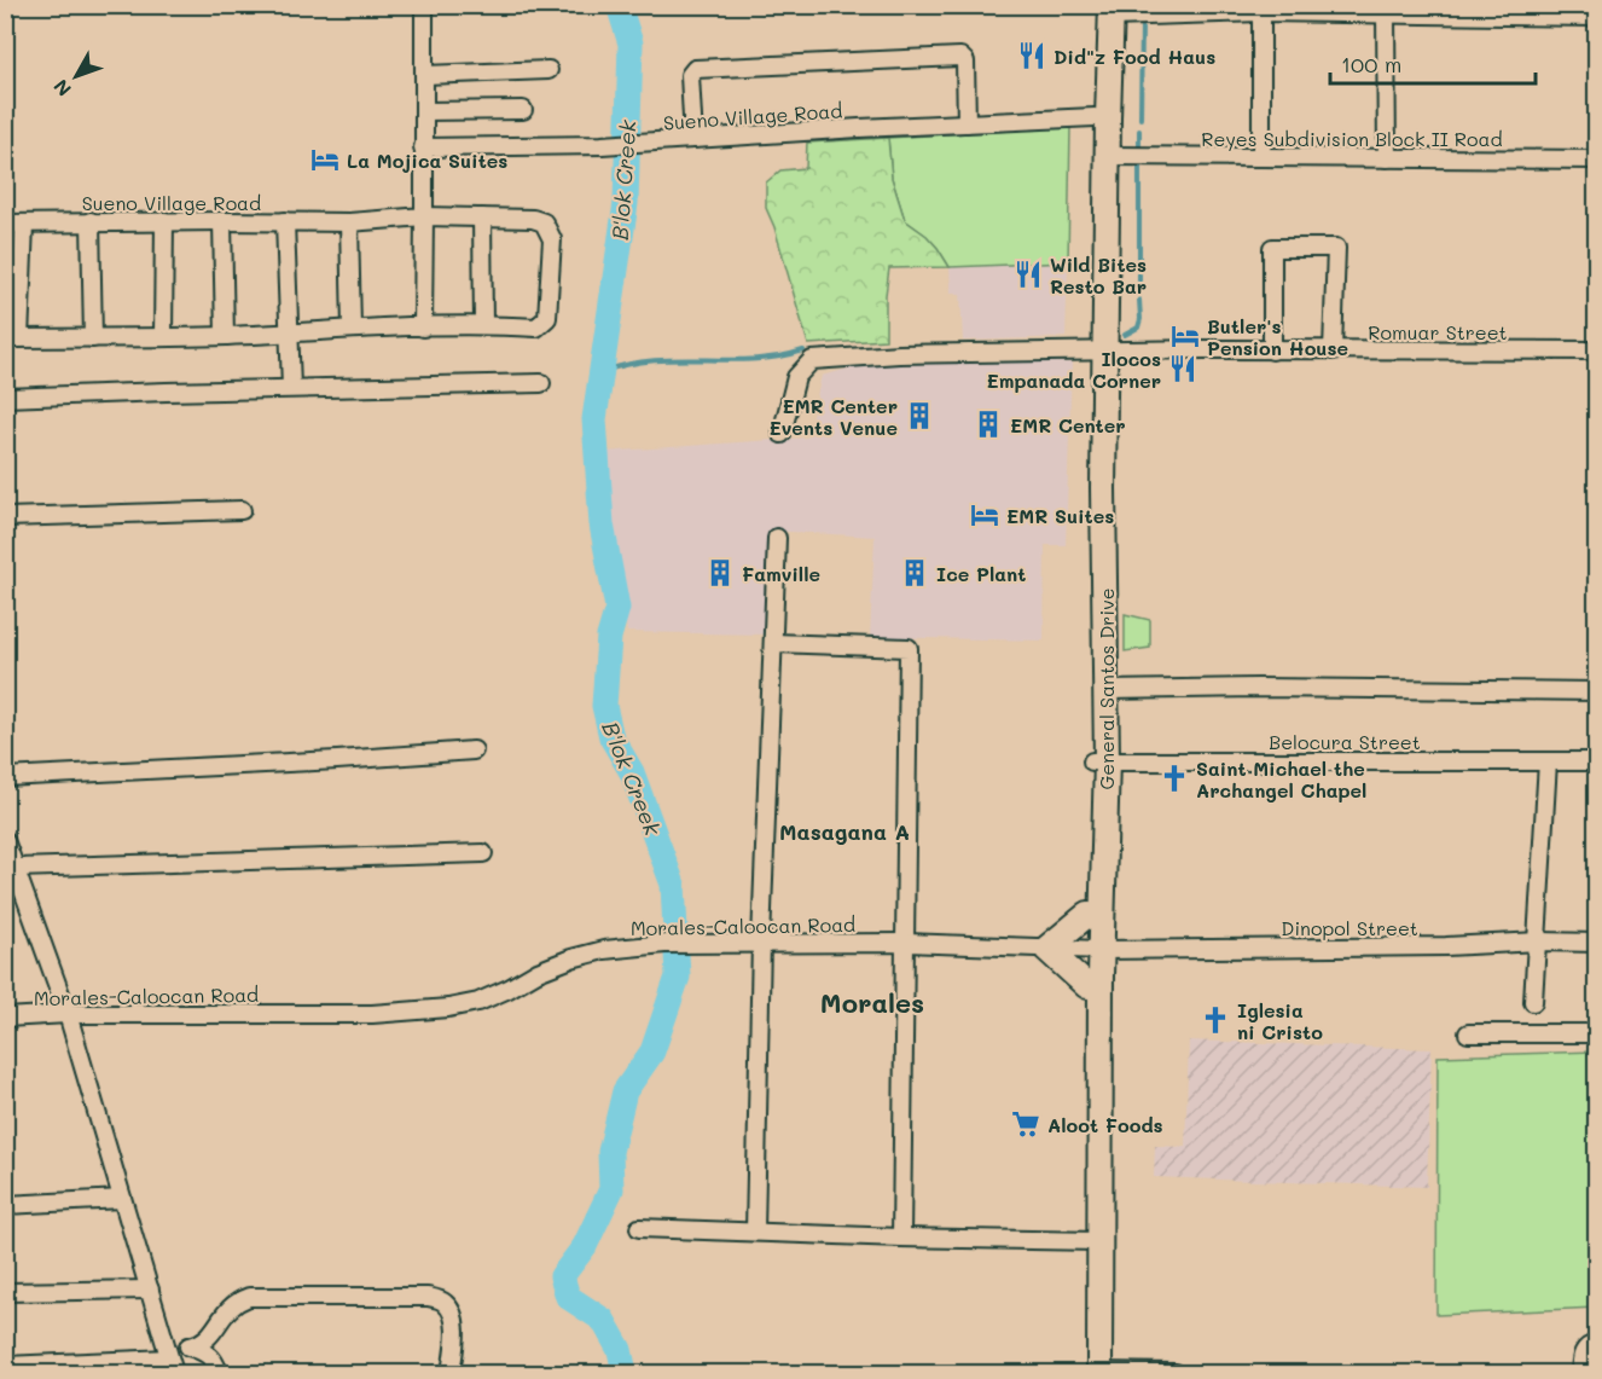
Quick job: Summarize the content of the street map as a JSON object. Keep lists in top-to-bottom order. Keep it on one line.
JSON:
{"streets":{"highway":["General Santos Drive"],"street":["Sueno Village Road","Reyes Subdivision Block II Road","Romuar Street","Belocura Street","Morales-Caloocan Road","Dinopol Street"]},"crossings":[["Sueno Village Road","General Santos Drive"],["Reyes Subdivision Block II Road","General Santos Drive"],["Romuar Street","General Santos Drive"],["General Santos Drive","Belocura Street"],["General Santos Drive","Morales-Caloocan Road"],["General Santos Drive","Dinopol Street"],["Morales-Caloocan Road","Dinopol Street"]],"districts":["Masagana A","Morales"],"water":["B'lok Creek"],"places":{"restaurant":["Did\"z Food Haus","Wild Bites Resto Bar","Ilocos Empanada Corner"],"hotel":["La Mojica Suites","Butler's Pension House","EMR Suites"],"building":["EMR Center Events Venue","EMR Center","Famville","Ice Plant"],"church":["Saint Michael the Archangel Chapel","Iglesia ni Cristo"],"supermarket":["Aloot Foods"]},"scale_bar":"100 m","north":"bottom left"}
